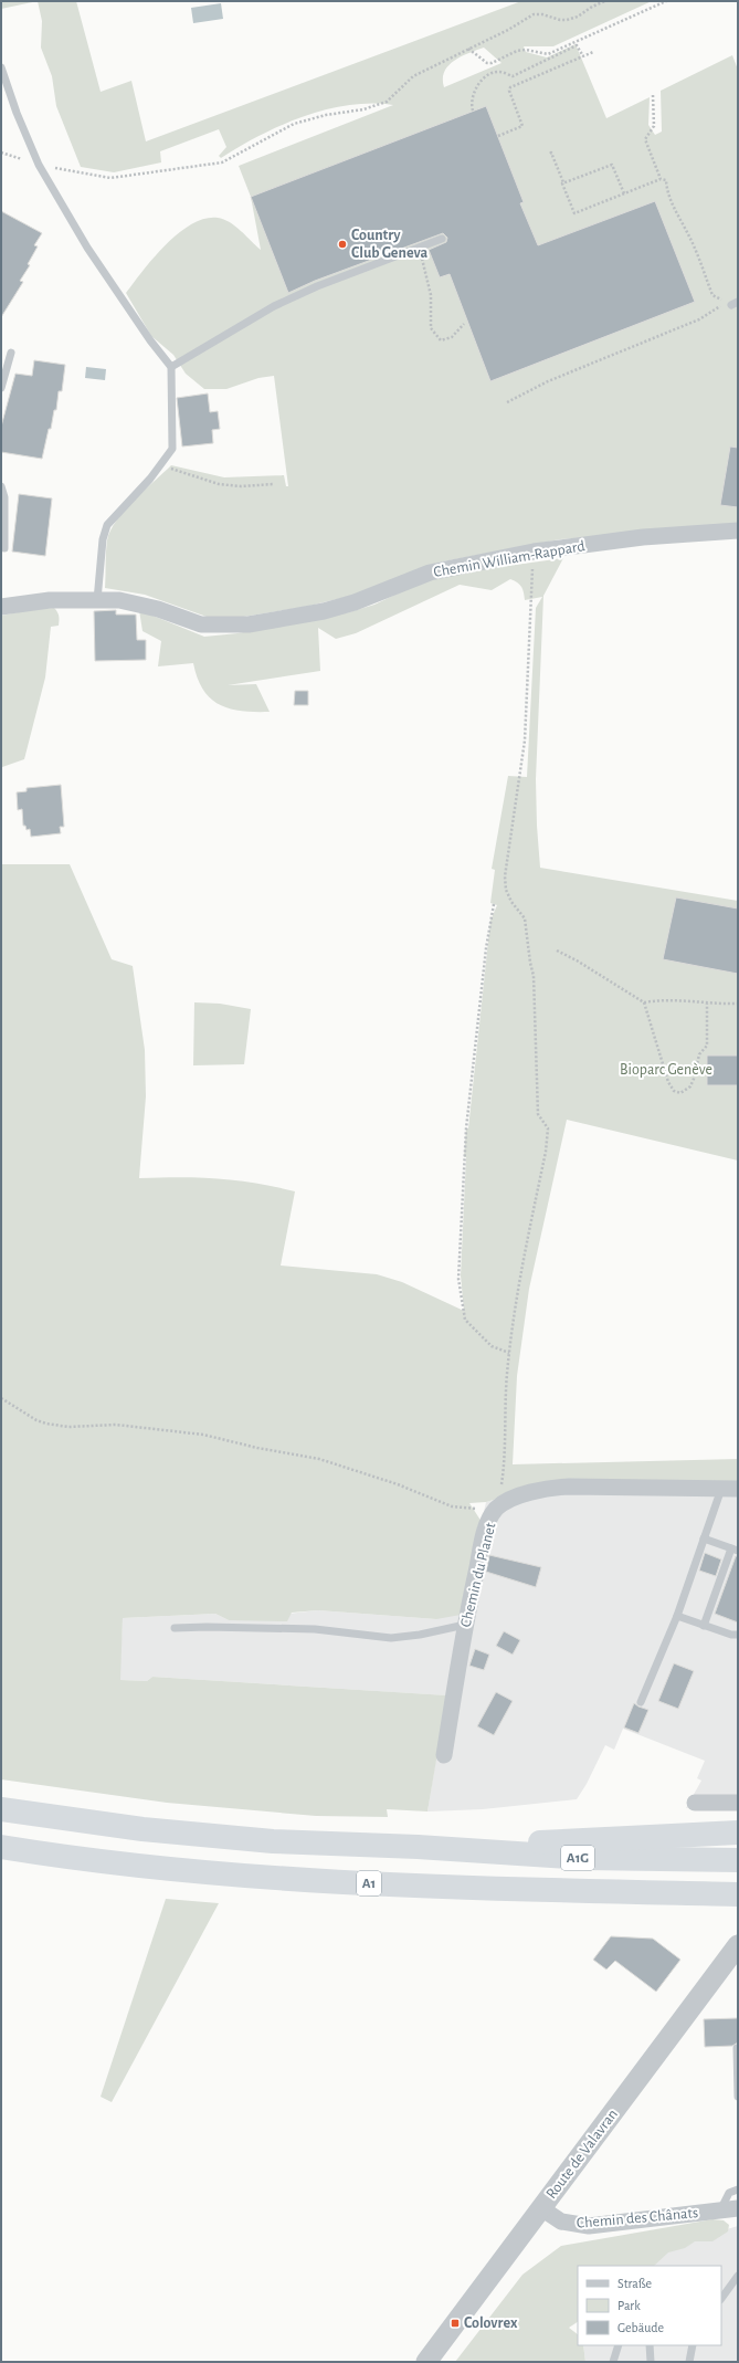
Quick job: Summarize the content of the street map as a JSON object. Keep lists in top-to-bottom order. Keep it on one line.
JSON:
{"streets":{"highway":["A1G","A1"],"street":["Chemin William-Rappard","Chemin du Planet","Route de Valavran","Chemin des Chânats"]},"crossings":[["Route de Valavran","Chemin des Chânats"]],"parks":["Bioparc Genève"],"places":{"other":["Country Club Geneva"],"transit":["Colovrex"]},"legend":["Straße","Park","Gebäude"]}
